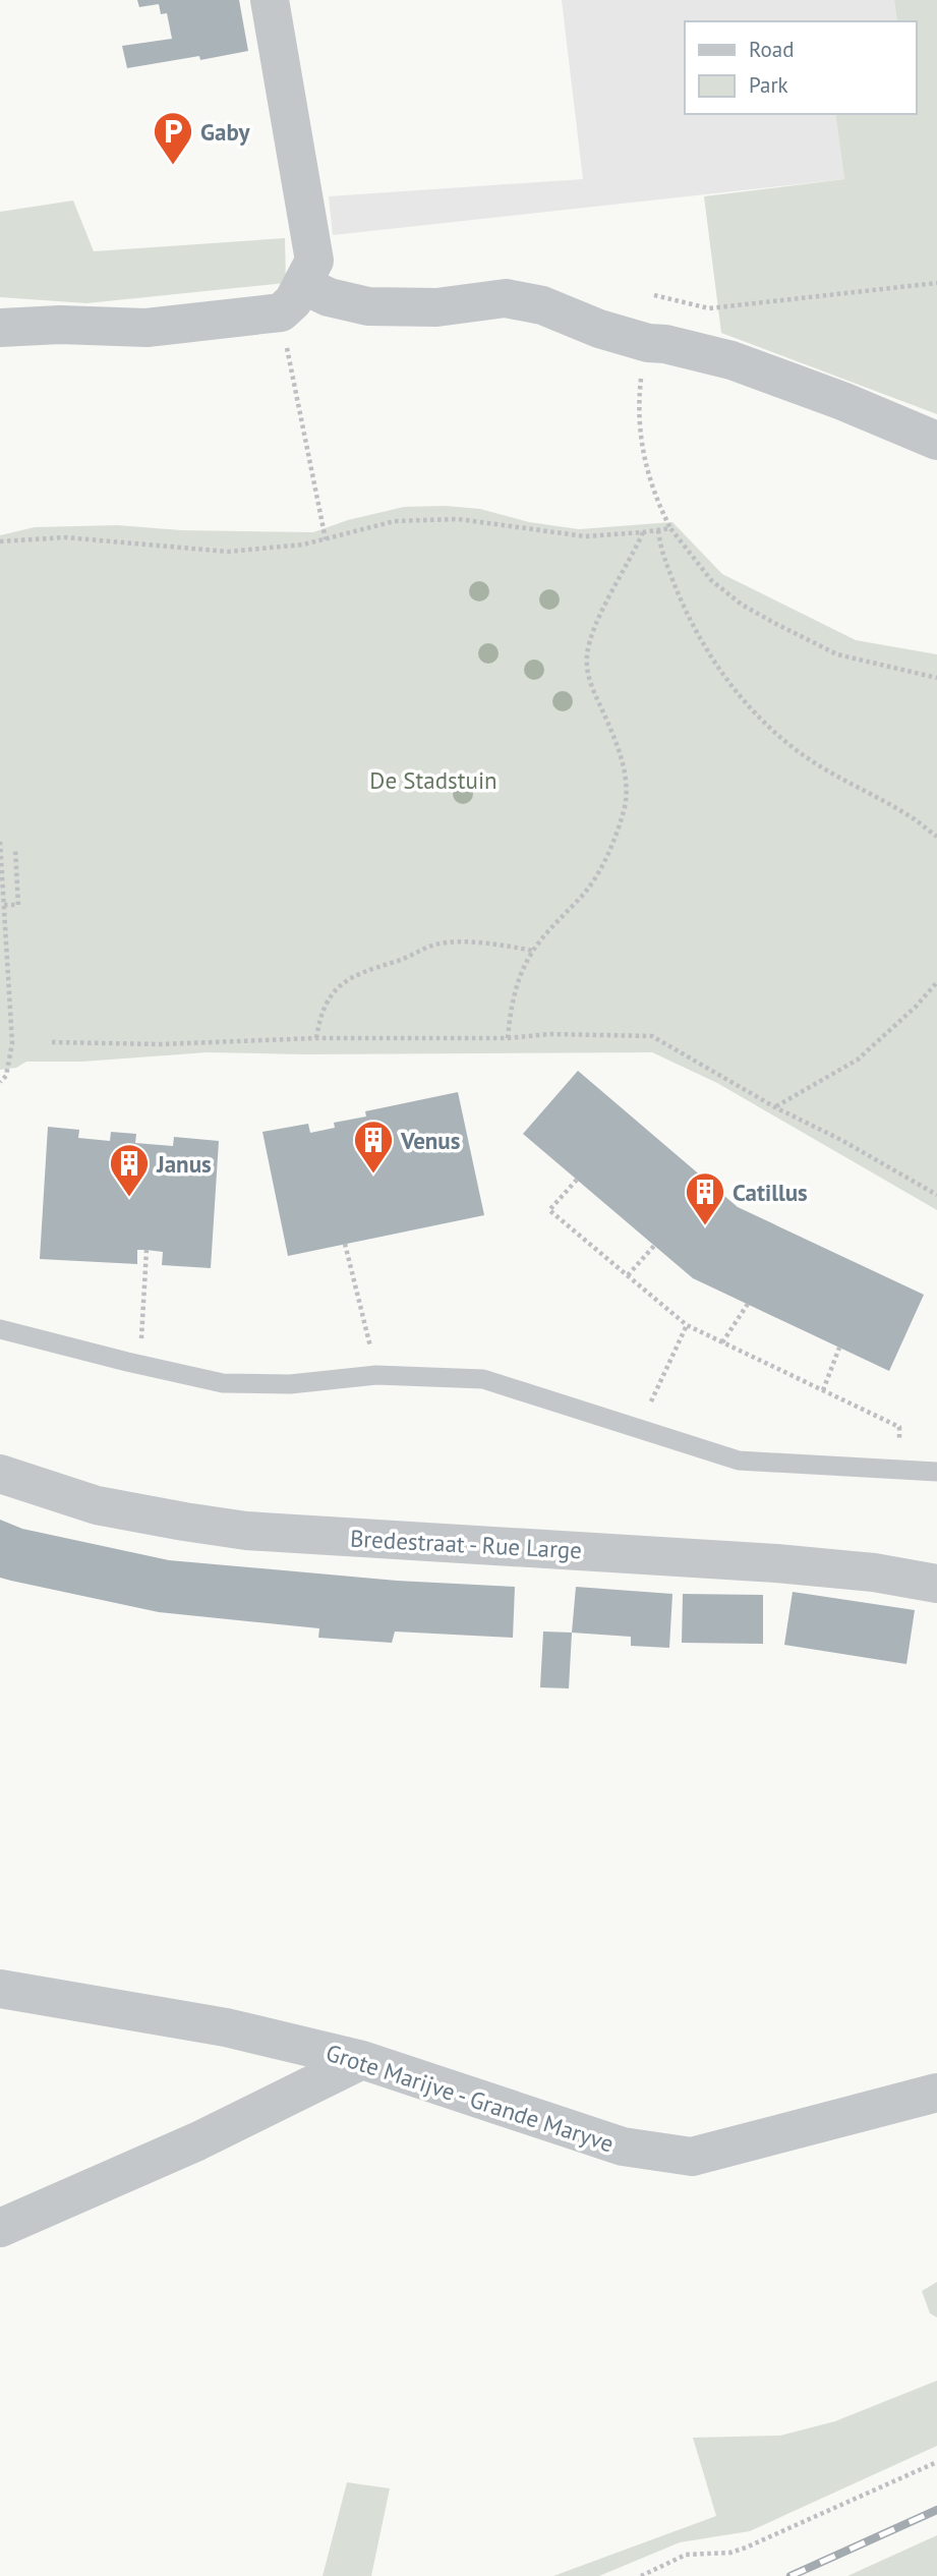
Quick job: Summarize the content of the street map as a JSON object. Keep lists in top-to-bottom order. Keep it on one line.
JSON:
{"streets":{"street":["Bredestraat - Rue Large","Grote Marijve - Grande Maryve"]},"parks":["De Stadstuin"],"places":{"parking":["Gaby"],"building":["Venus","Janus","Catillus"]},"legend":["Road","Park"]}
